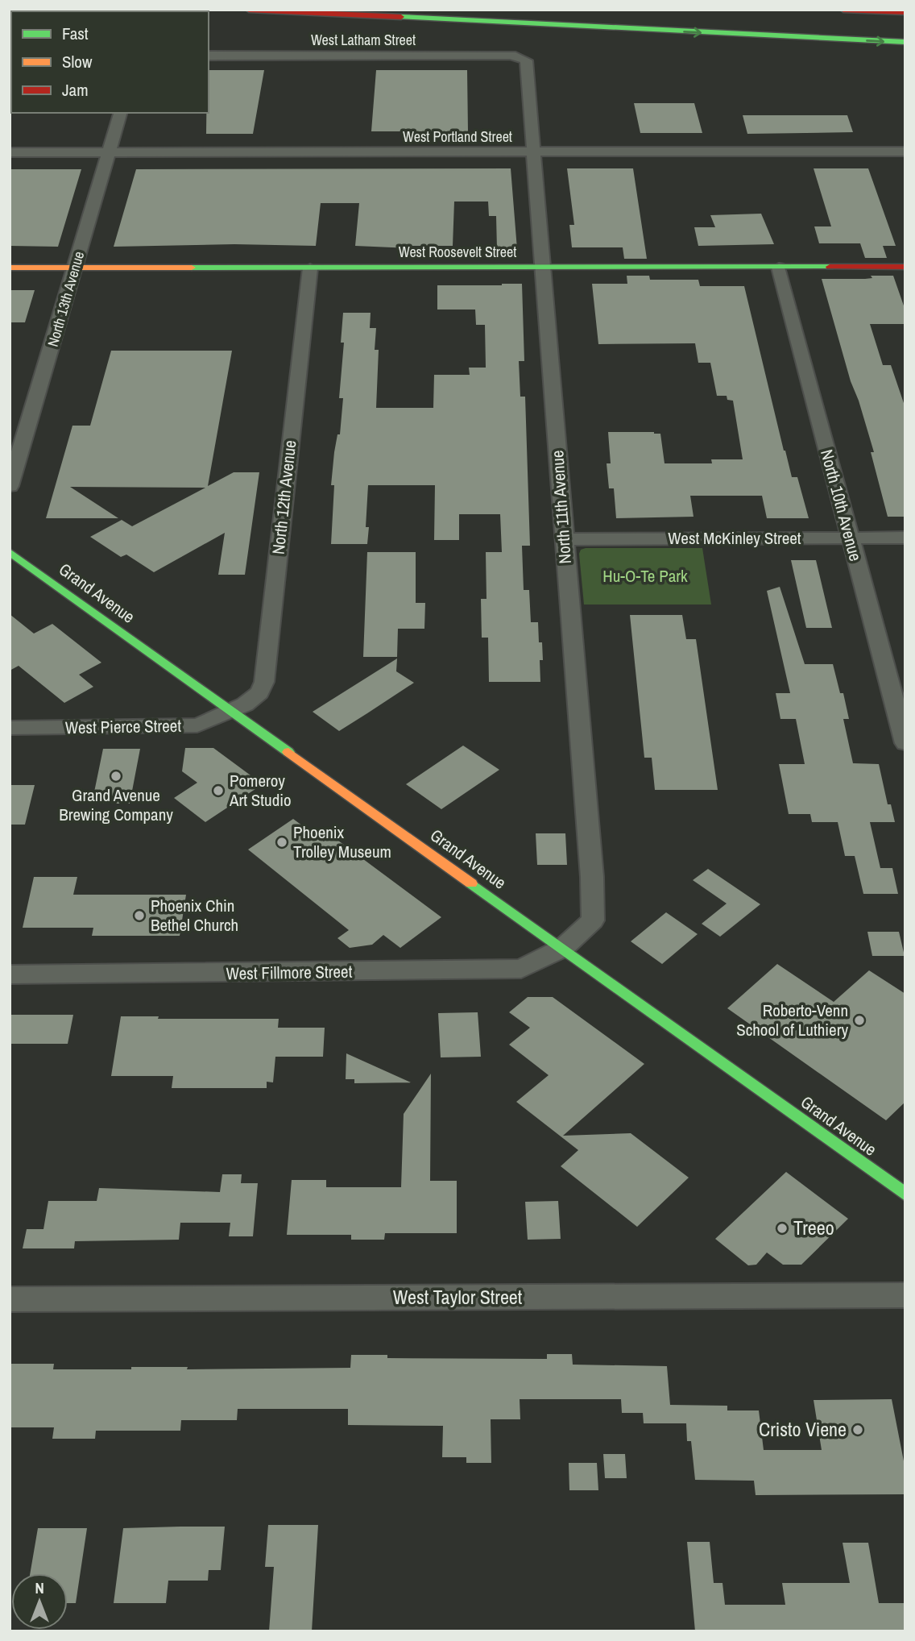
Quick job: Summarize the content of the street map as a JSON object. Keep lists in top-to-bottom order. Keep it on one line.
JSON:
{"streets":{"main road":["West Roosevelt Street","Grand Avenue"],"street":["West Latham Street","West Portland Street","North 13th Avenue","North 12th Avenue","North 10th Avenue","North 11th Avenue","West McKinley Street","West Pierce Street","West Fillmore Street","West Taylor Street"]},"crossings":[["West Latham Street","North 11th Avenue"],["West Portland Street","North 13th Avenue"],["West Portland Street","North 11th Avenue"],["West Roosevelt Street","North 13th Avenue"],["West Roosevelt Street","North 12th Avenue"],["West Roosevelt Street","North 10th Avenue"],["West Roosevelt Street","North 11th Avenue"],["North 12th Avenue","Grand Avenue"],["North 12th Avenue","West Pierce Street"],["North 10th Avenue","West McKinley Street"],["North 11th Avenue","West McKinley Street"],["North 11th Avenue","Grand Avenue"],["North 11th Avenue","West Fillmore Street"],["Grand Avenue","West Pierce Street"],["Grand Avenue","West Fillmore Street"]],"parks":["Hu-O-Te Park"],"places":["Grand Avenue Brewing Company","Pomeroy Art Studio","Phoenix Trolley Museum","Phoenix Chin Bethel Church","Roberto-Venn School of Luthiery","Treeo","Cristo Viene"],"legend":["Fast","Slow","Jam"],"north":"top"}
